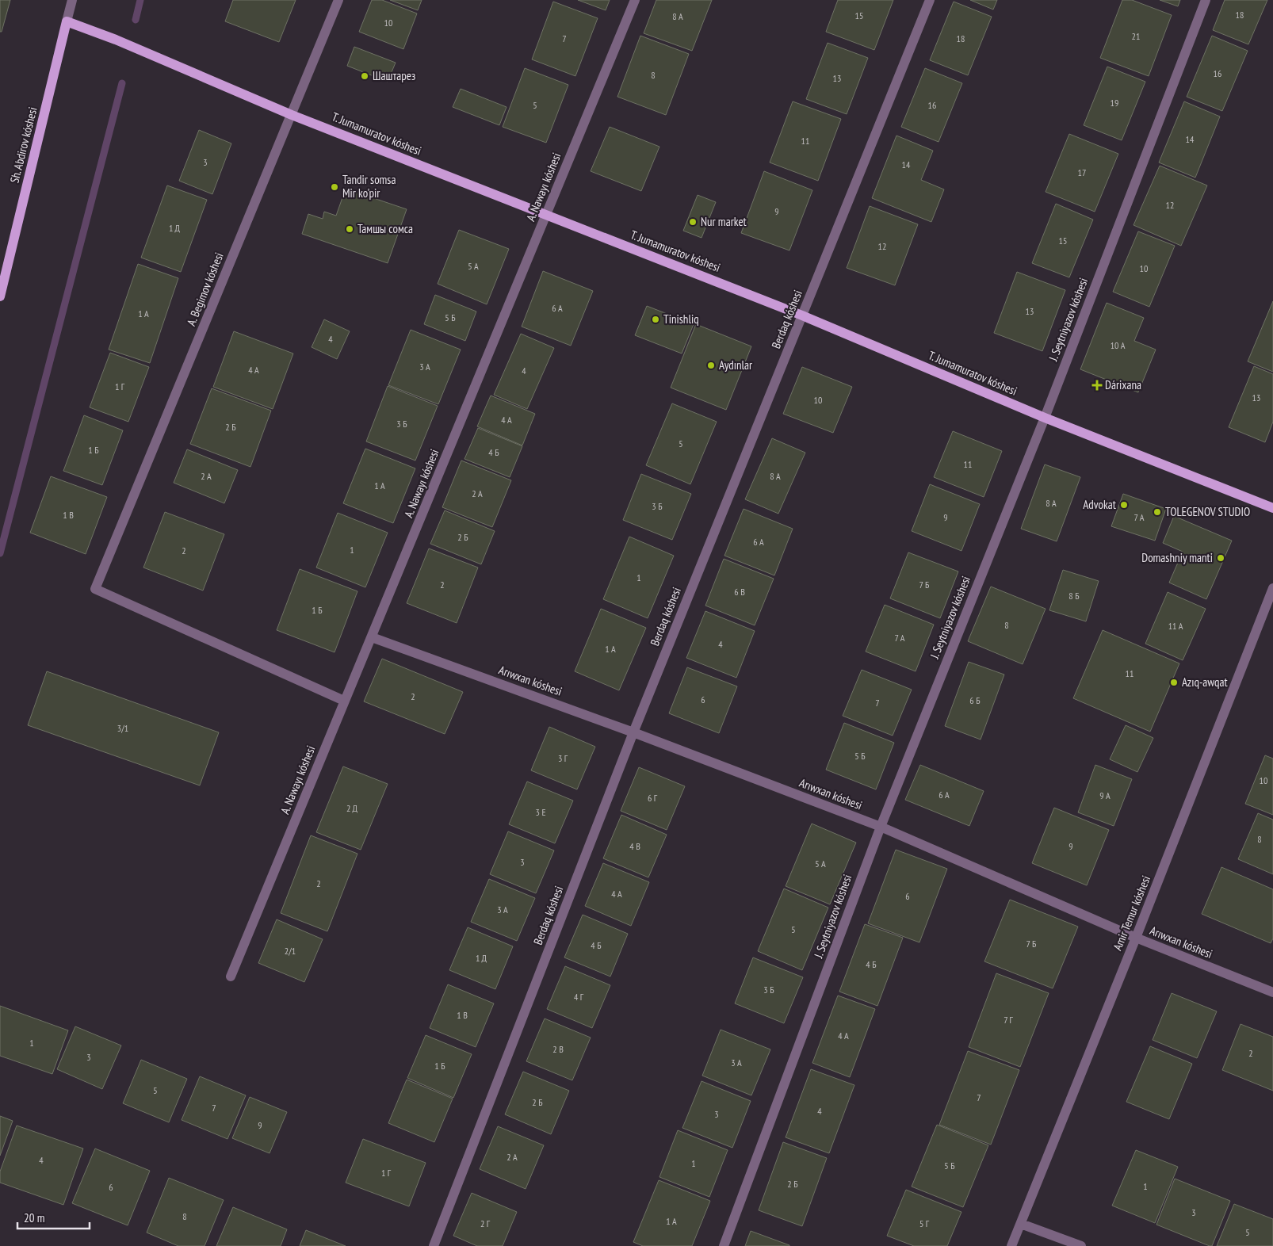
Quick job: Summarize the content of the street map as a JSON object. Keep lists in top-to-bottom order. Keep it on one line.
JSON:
{"streets":{"main road":["T. Jumamuratov kóshesi","Sh. Abdirov kóshesi"],"street":["A. Nawayı kóshesi","A. Begimov kóshesi","Berdaq kóshesi","J. Seytniyazov kóshesi","Arıwxan kóshesi","Amir Temur kóshesi"]},"crossings":[["T. Jumamuratov kóshesi","Sh. Abdirov kóshesi"],["T. Jumamuratov kóshesi","A. Nawayı kóshesi"],["T. Jumamuratov kóshesi","A. Begimov kóshesi"],["T. Jumamuratov kóshesi","Berdaq kóshesi"],["T. Jumamuratov kóshesi","J. Seytniyazov kóshesi"],["A. Nawayı kóshesi","A. Begimov kóshesi"],["A. Nawayı kóshesi","Arıwxan kóshesi"],["Berdaq kóshesi","Arıwxan kóshesi"],["J. Seytniyazov kóshesi","Arıwxan kóshesi"],["Arıwxan kóshesi","Amir Temur kóshesi"]],"places":{"other":["Шаштарез","Tandir somsa Mir ko'pir","Nur market","Тамшы сомса","Tinishliq","Aydınlar","Advokat","TOLEGENOV STUDIO","Domashniy manti","Azıq-awqat"],"health":["Dárixana"]},"house_numbers":["18","15","8 А","10","21","7","18","16","8","13","19","5","16","14","11","3","14","17","12","9","1 Д","15","12","5 А","10","6 А","13","1 А","5 Б","4","10 А","3 А","4 А","4","1 Г","13","10","4 А","3 Б","2 Б","5","1 Б","4 Б","11","2 А","8 А","1 А","2 А","8 А","3 Б","1 В","9","7 А","2 Б","6 А","1","2","1","2","7 Б","6 В","8 Б","1 Б","8","11 А","7 А","4","1 А","11","2","6","6 Б","7","3/1","5 Б","3 Г","10","6 А","9 А","6 Г","2 Д","3 Е","8","4 В","9","3","5 А","2","4 А","6","3 А","5","7 Б","4 Б","2/1","1 Д","4 Б","3 Б","4 Г","1 В","7 Г","4 А","1","2 В","2","3","3 А","1 Б","5","7","2 Б","7","4","3","9","2 А","4","1","5 Б","1 Г","2 Б","1","6","3","8","1 А","2 Г","5 Г","5"],"scale_bar":"20 m"}
